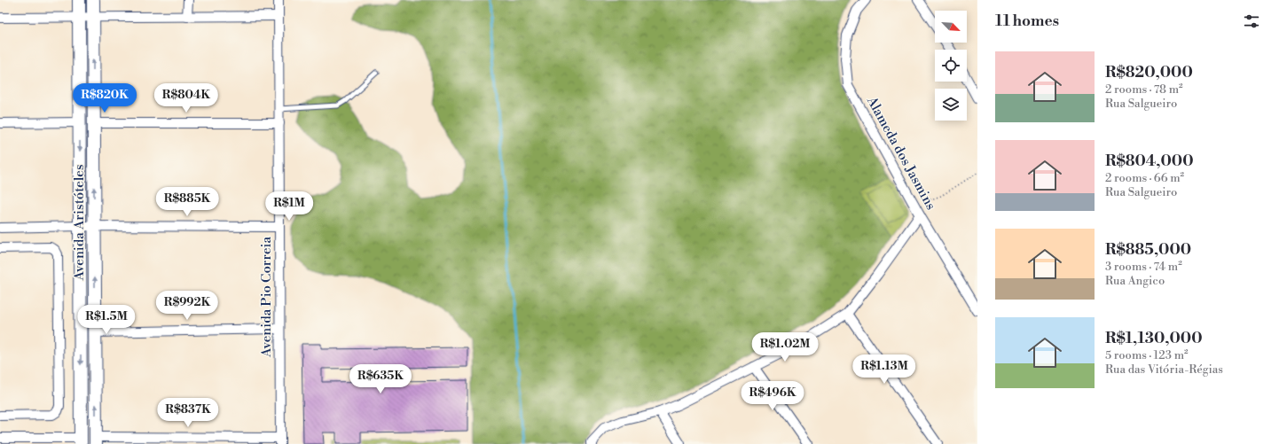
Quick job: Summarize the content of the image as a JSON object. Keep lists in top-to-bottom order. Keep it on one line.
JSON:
{"streets":{"street":["Alameda dos Jasmins","Avenida Aristóteles","Avenida Pio Correia"]},"north":"bottom right","page":{"heading":"11 homes","list":[{"name":"R$820,000","note":"2 rooms · 78 m² · Rua Salgueiro"},{"name":"R$804,000","note":"2 rooms · 66 m² · Rua Salgueiro"},{"name":"R$885,000","note":"3 rooms · 74 m² · Rua Angico"},{"name":"R$1,130,000","note":"5 rooms · 123 m² · Rua das Vitória-Régias"}],"price":["R$820K","R$804K","R$885K","R$1M","R$992K","R$1.5M","R$1.02M","R$1.13M","R$635K","R$496K","R$837K"]}}
